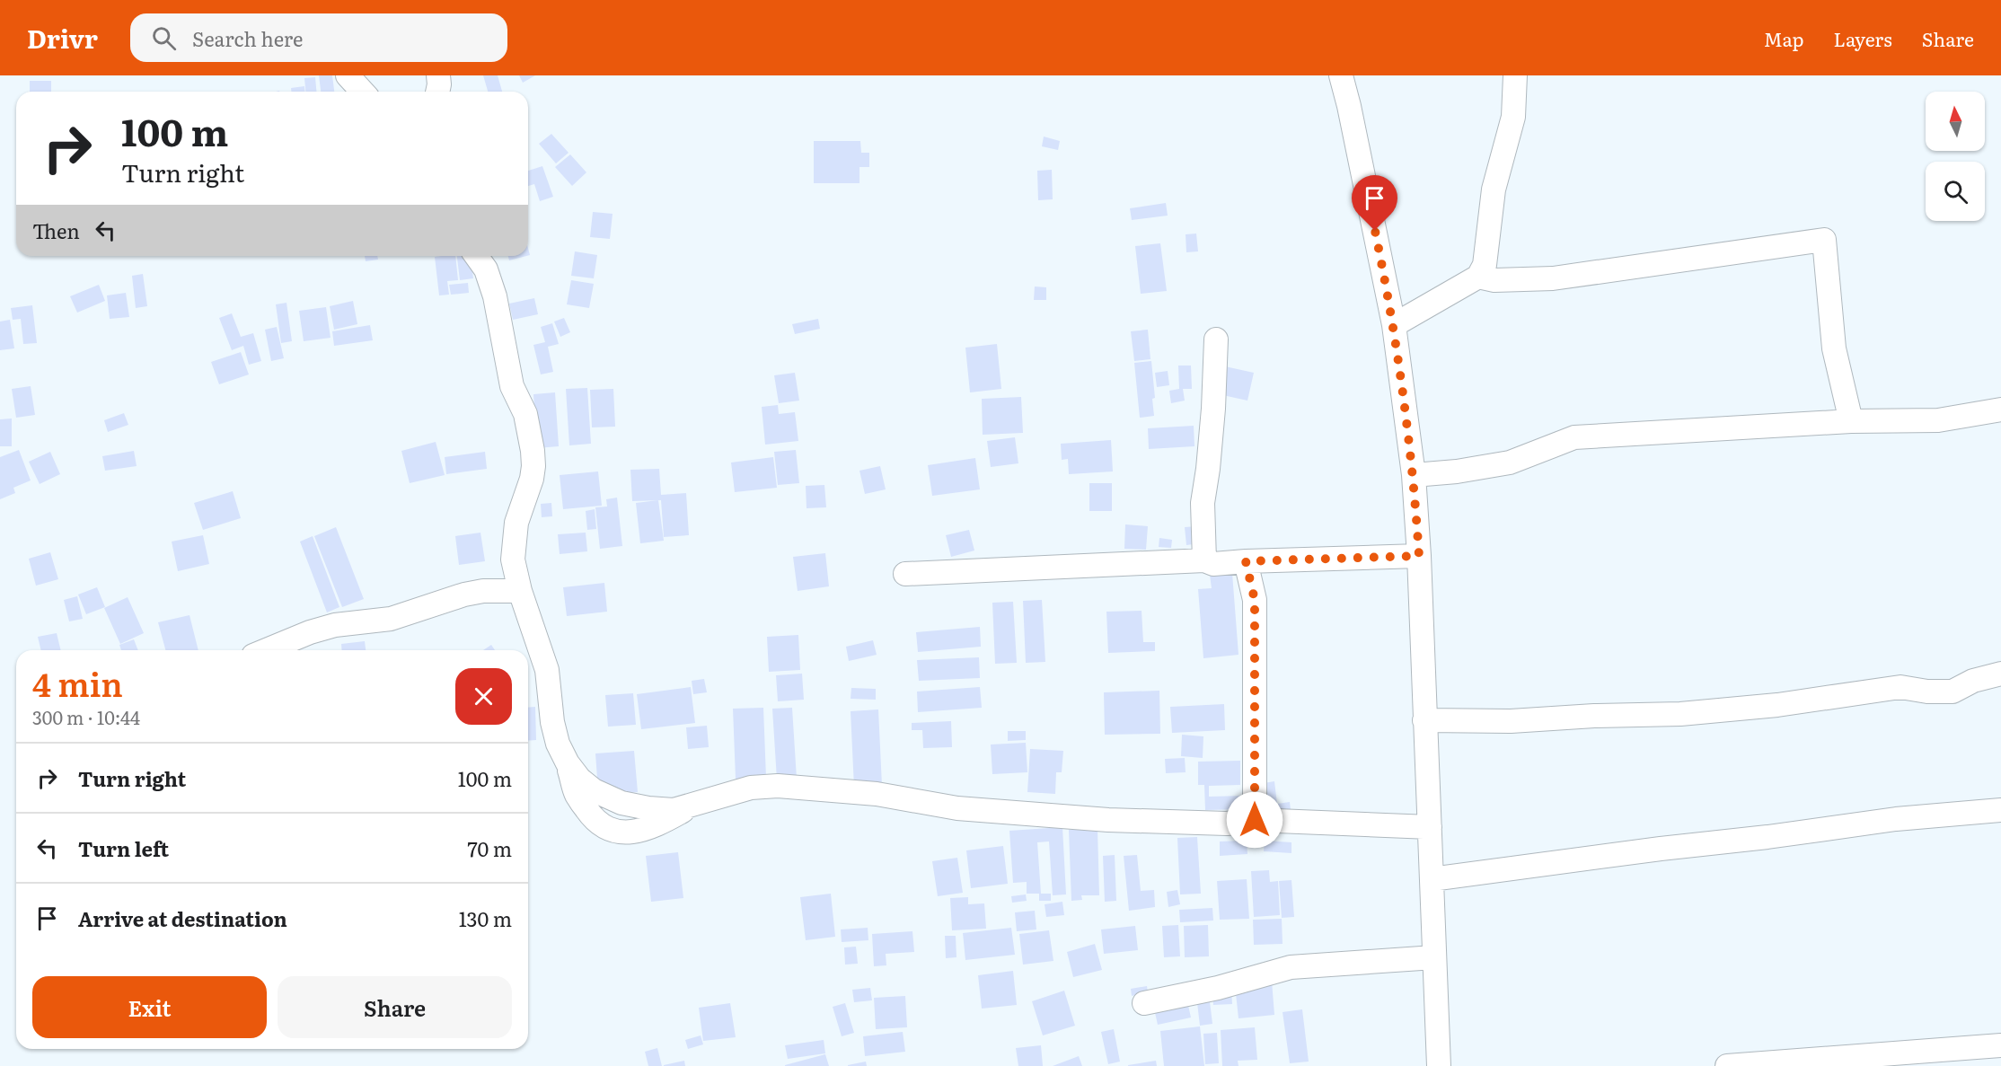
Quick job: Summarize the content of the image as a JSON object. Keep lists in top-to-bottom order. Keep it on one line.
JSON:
{"north":"top","page":{"header":"Drivr","search":"Search here","nav":["Map","Layers","Share"],"turn":["100 m","Turn right"],"then":"Then","heading":["4 min","300 m · 10:44"],"list":[{"name":"Turn right","value":"100 m"},{"name":"Turn left","value":"70 m"},{"name":"Arrive at destination","value":"130 m"}],"buttons":["Exit","Share"]}}
